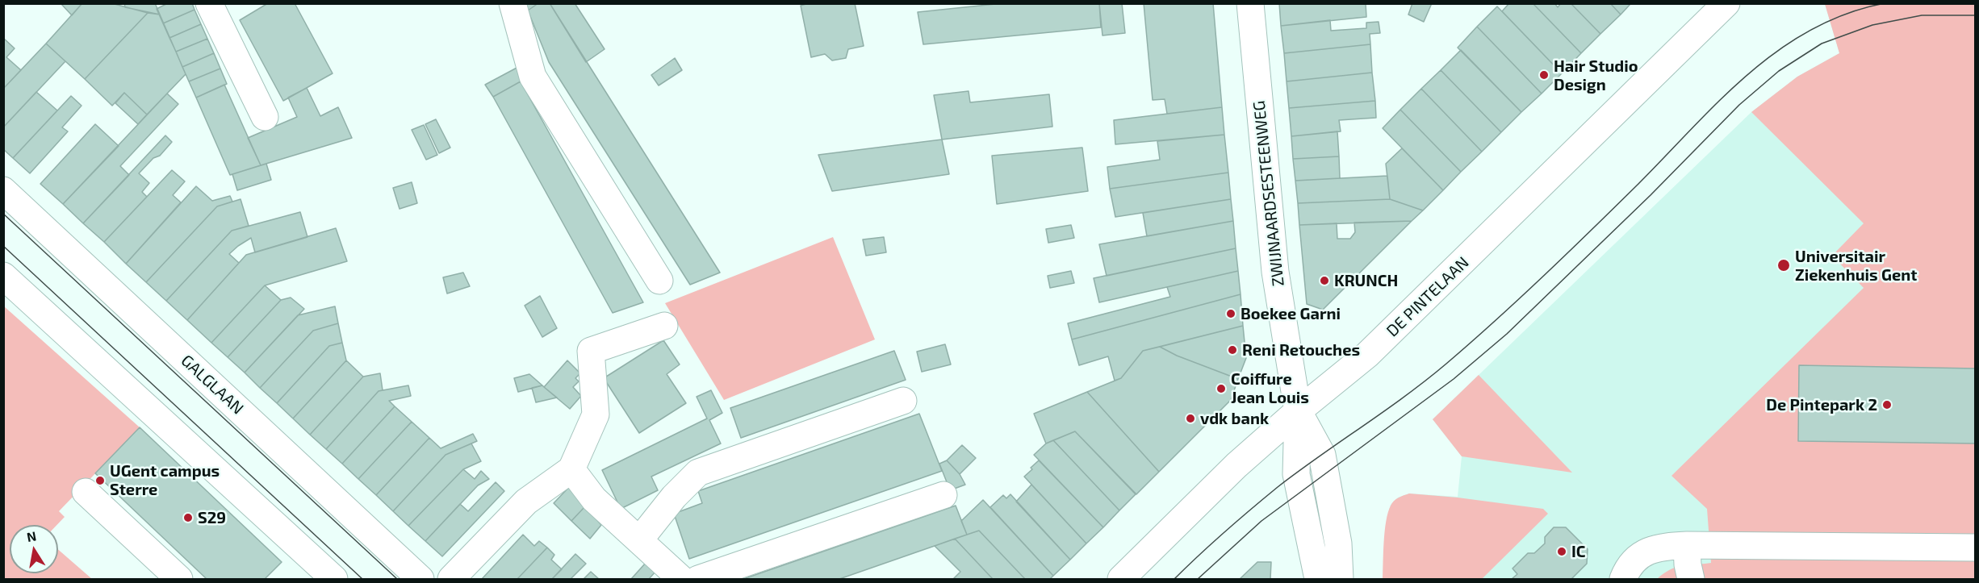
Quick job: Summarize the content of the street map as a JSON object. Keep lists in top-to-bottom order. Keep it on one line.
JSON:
{"streets":{"street":["ZWIJNAARDSESTEENWEG","DE PINTELAAN","GALGLAAN"]},"crossings":[["ZWIJNAARDSESTEENWEG","DE PINTELAAN"]],"places":["Hair Studio Design","Universitair Ziekenhuis Gent","KRUNCH","Boekee Garni","Reni Retouches","Coiffure Jean Louis","De Pintepark 2","vdk bank","UGent campus Sterre","S29","IC"],"north":"top"}
